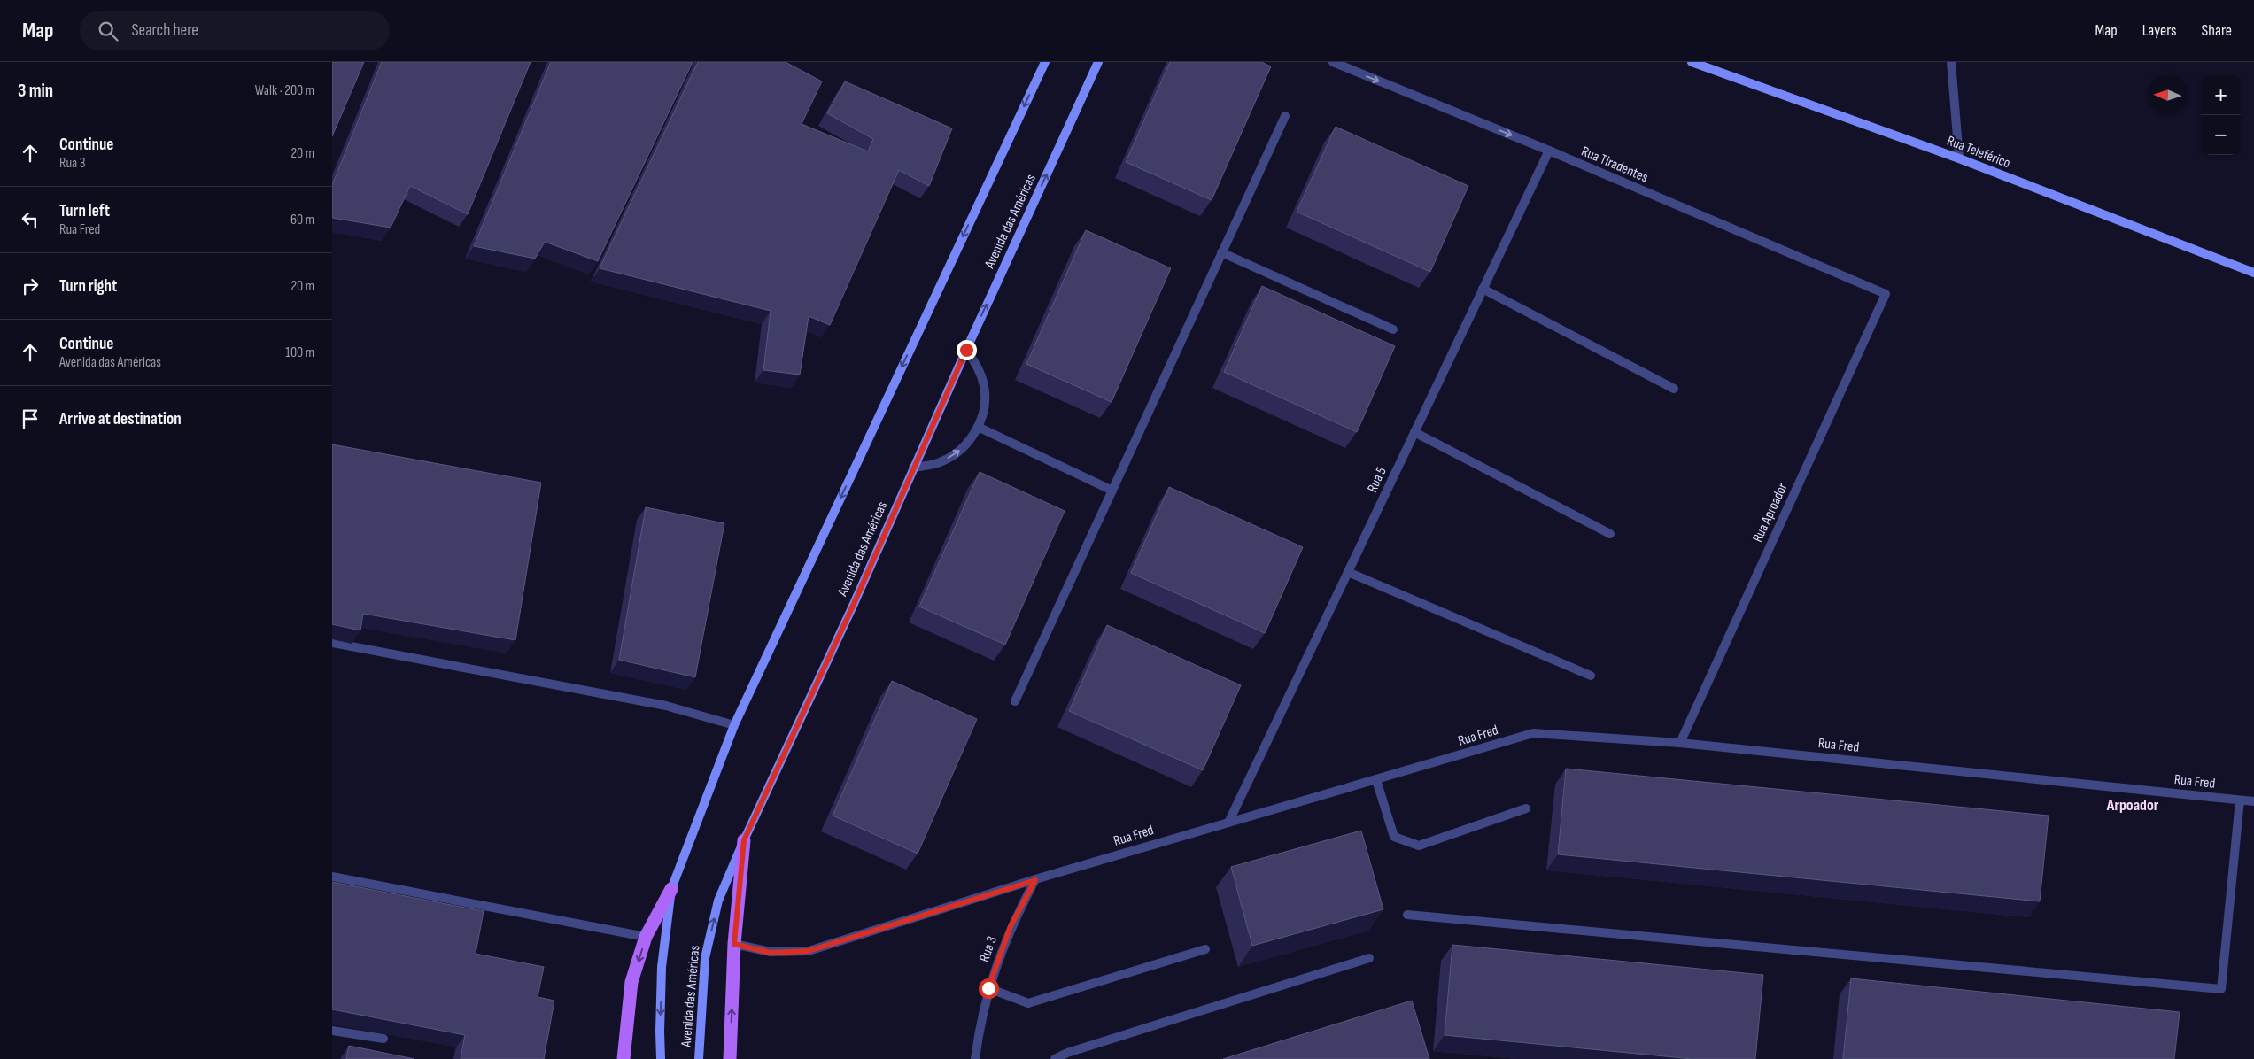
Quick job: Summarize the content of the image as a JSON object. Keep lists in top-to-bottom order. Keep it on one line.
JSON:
{"streets":{"main road":["Rua Teleférico","Avenida das Américas"],"street":["Rua Tiradentes","Rua 5","Rua Aproador","Rua Fred","Rua 3"]},"crossings":[["Rua Tiradentes","Rua 5"],["Rua Tiradentes","Rua Aproador"],["Rua 5","Rua Fred"],["Rua Aproador","Rua Fred"],["Rua Fred","Rua 3"]],"one_way":["Rua Tiradentes"],"districts":["Arpoador"],"north":"left","page":{"header":"Map","search":"Search here","nav":["Map","Layers","Share"],"heading":["3 min","Walk · 200 m"],"map_buttons":["+","−"],"list":[["Continue","Rua 3","20 m"],["Turn left","Rua Fred","60 m"],["Turn right","20 m"],["Continue","Avenida das Américas","100 m"],"Arrive at destination"]}}
